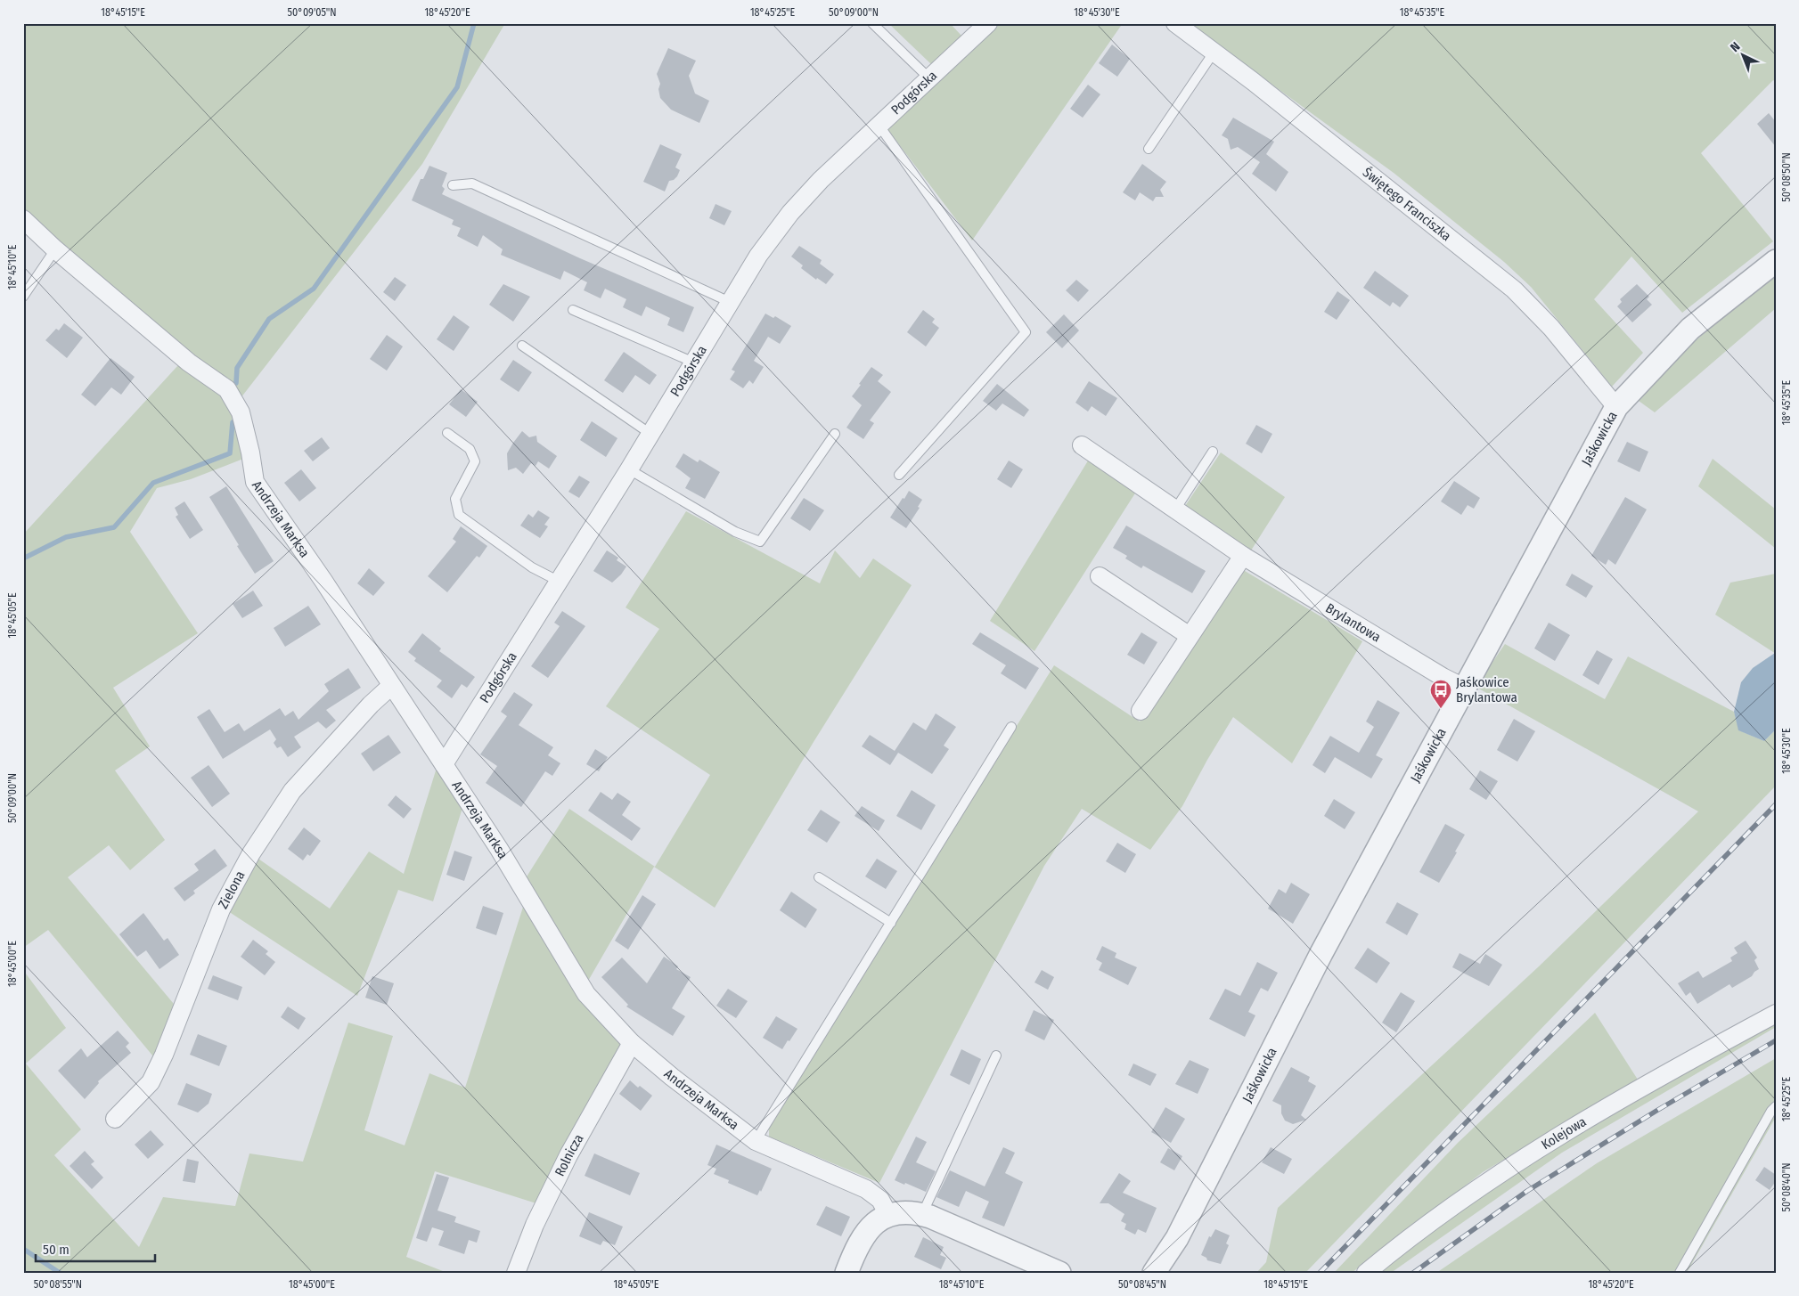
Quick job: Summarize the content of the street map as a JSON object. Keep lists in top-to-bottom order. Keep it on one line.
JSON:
{"streets":{"street":["Podgórska","Świętego Franciszka","Jaśkowicka","Andrzeja Marksa","Brylantowa","Zielona","Kolejowa","Rolnicza"]},"crossings":[["Podgórska","Andrzeja Marksa"],["Świętego Franciszka","Jaśkowicka"],["Jaśkowicka","Brylantowa"],["Andrzeja Marksa","Zielona"],["Andrzeja Marksa","Rolnicza"]],"places":{"bus stop":["Jaśkowice Brylantowa"]},"scale_bar":"50 m","north":"top left","coordinates":["18°45'15\"E","50°09'05\"N","18°45'20\"E","18°45'25\"E","50°09'00\"N","18°45'30\"E","18°45'35\"E","50°08'50\"N","18°45'10\"E","18°45'05\"E","18°45'00\"E","50°08'40\"N","50°08'55\"N","50°08'45\"N"]}
